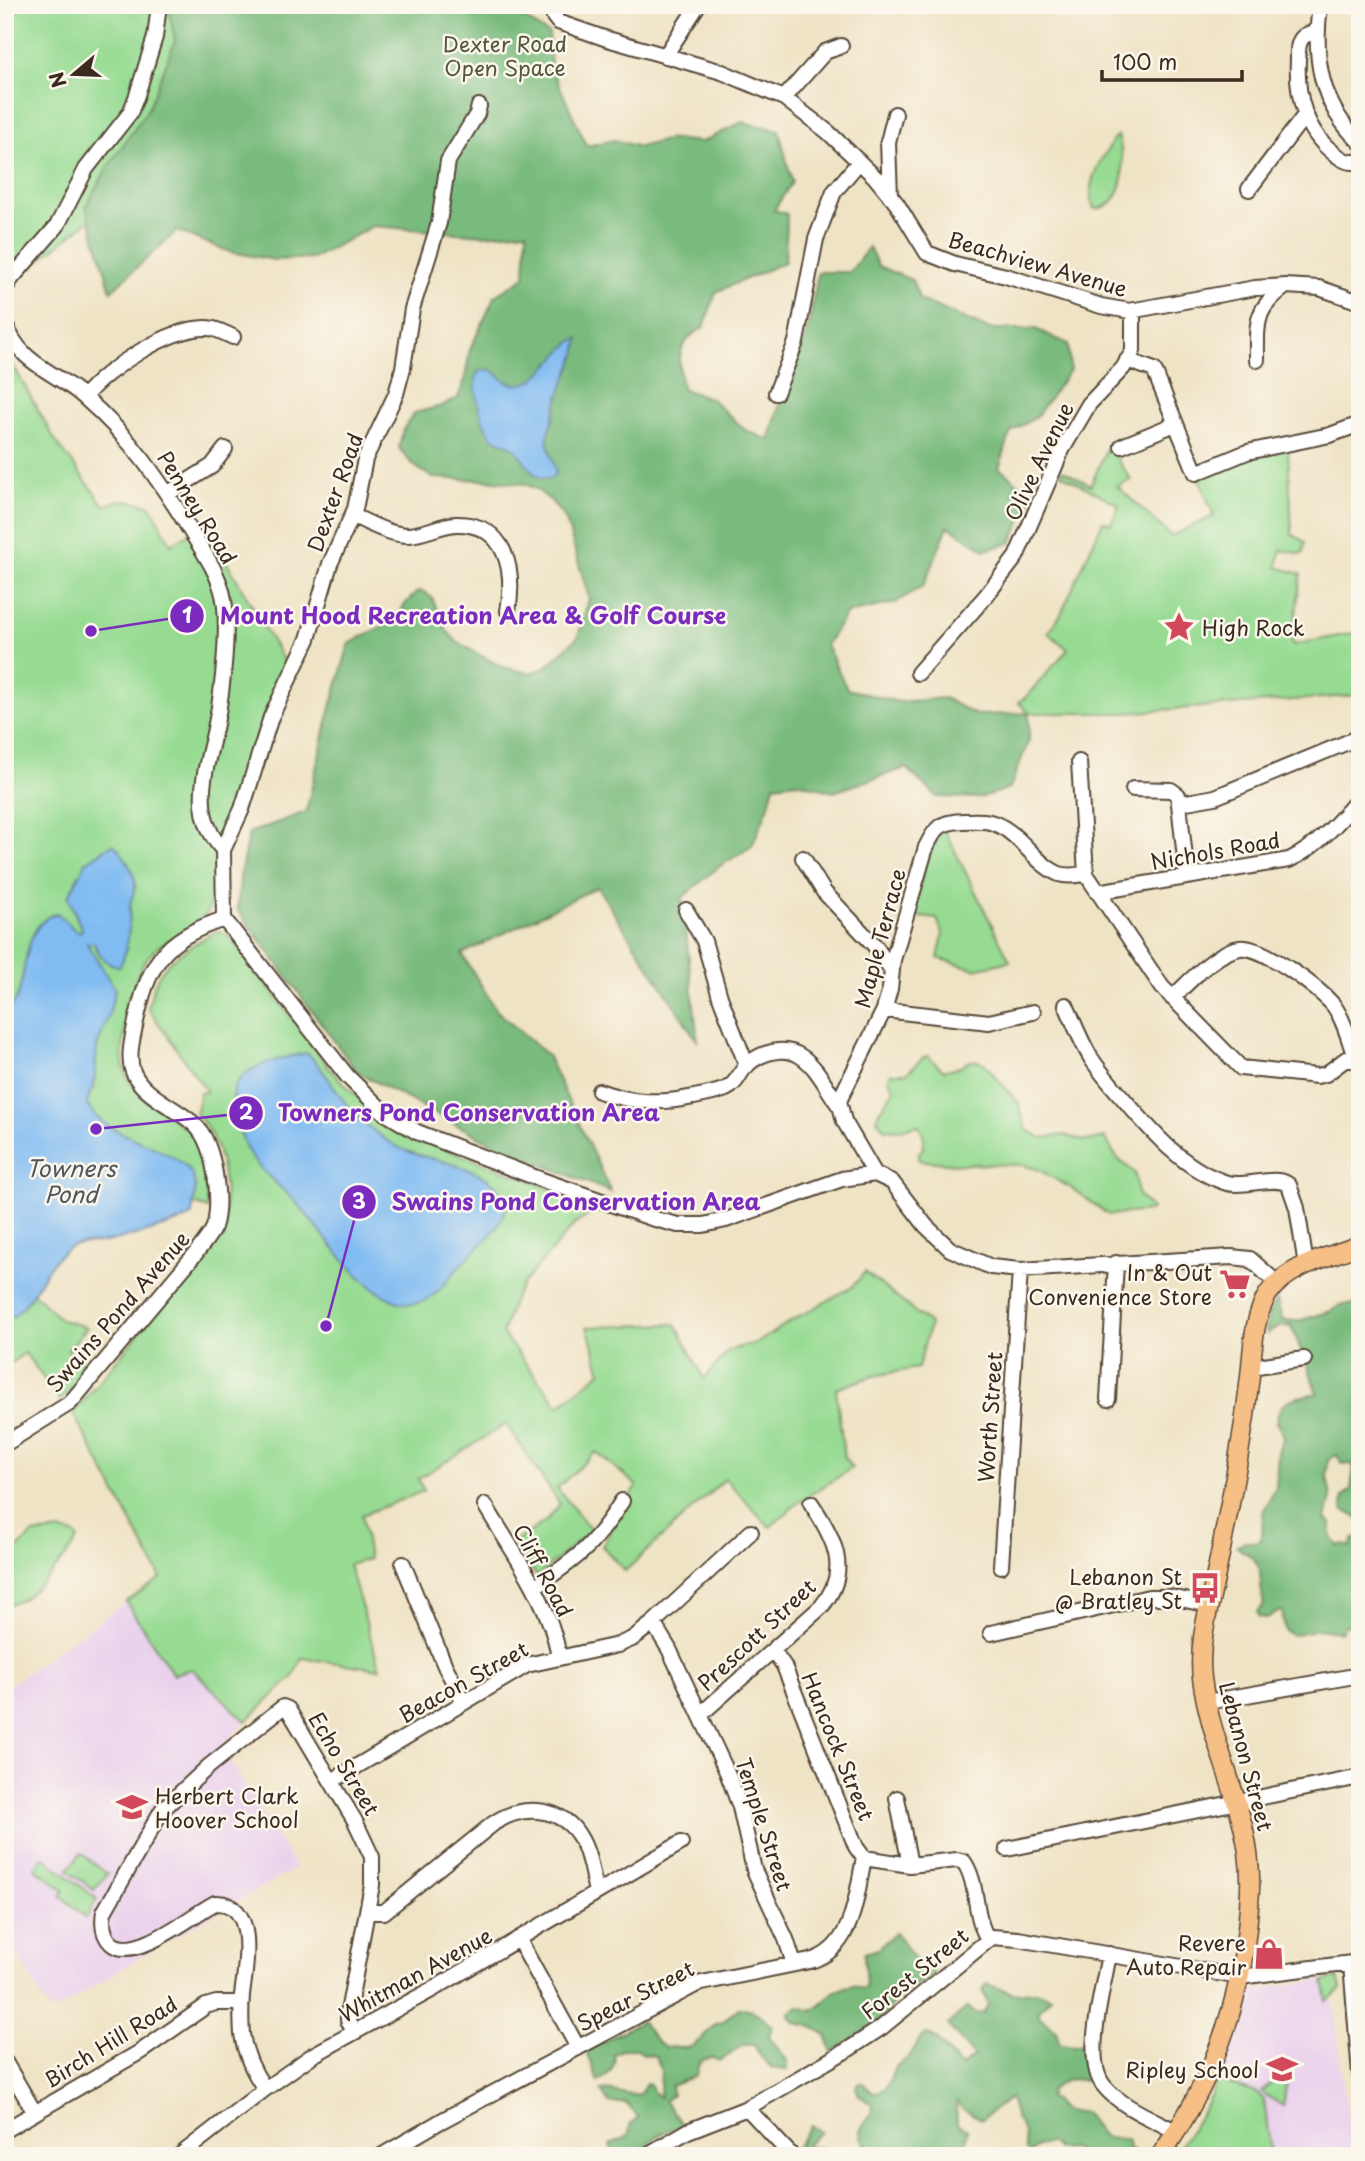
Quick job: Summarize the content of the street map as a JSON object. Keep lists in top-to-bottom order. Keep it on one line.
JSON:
{"streets":{"main road":["Lebanon Street"],"street":["Beachview Avenue","Olive Avenue","Dexter Road","Penney Road","Nichols Road","Maple Terrace","Swains Pond Avenue","Worth Street","Cliff Road","Prescott Street","Beacon Street","Hancock Street","Echo Street","Temple Street","Forest Street","Whitman Avenue","Spear Street","Birch Hill Road"]},"crossings":[["Dexter Road","Penney Road"],["Cliff Road","Beacon Street"],["Prescott Street","Hancock Street"],["Prescott Street","Temple Street"],["Beacon Street","Echo Street"],["Beacon Street","Temple Street"],["Hancock Street","Spear Street"],["Lebanon Street","Forest Street"],["Echo Street","Whitman Avenue"],["Echo Street","Birch Hill Road"],["Temple Street","Spear Street"]],"water":["Towners Pond"],"parks":["Dexter Road Open Space"],"places":{"place":["High Rock"],"other":["Mount Hood Recreation Area & Golf Course","Towners Pond Conservation Area","Swains Pond Conservation Area"],"supermarket":["In & Out Convenience Store"],"bus stop":["Lebanon St @ Bratley St"],"school or university":["Herbert Clark Hoover School","Ripley School"],"shop":["Revere Auto Repair"]},"scale_bar":"100 m","north":"left"}
